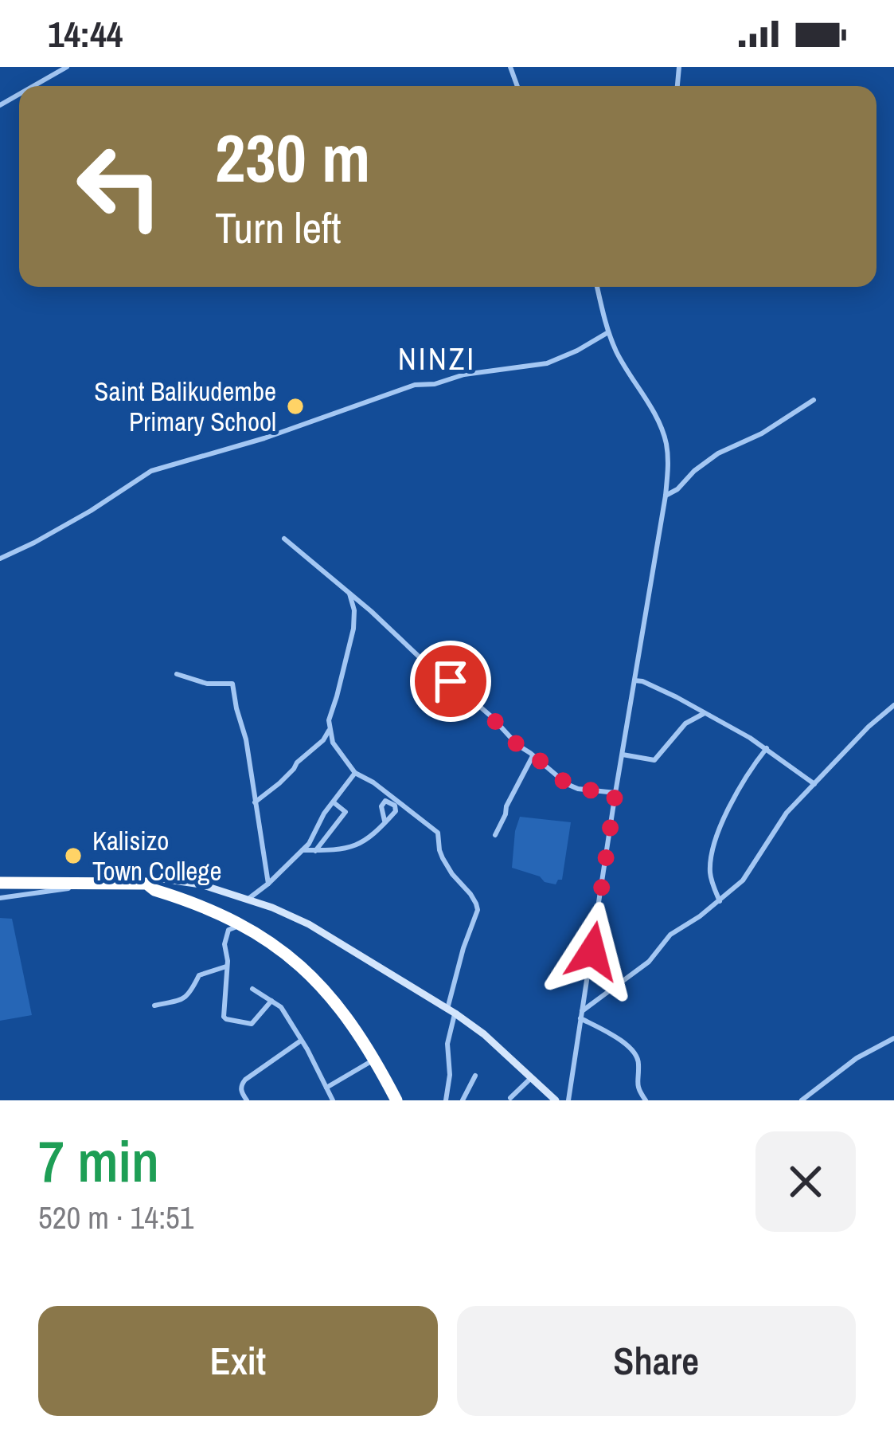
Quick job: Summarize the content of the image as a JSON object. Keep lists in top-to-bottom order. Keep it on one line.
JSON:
{"districts":["NINZI"],"places":["Saint Balikudembe Primary School","Kalisizo Town College"],"page":{"status":"14:44","turn":["230 m","Turn left"],"heading":["7 min","520 m · 14:51"],"buttons":["Exit","Share"]}}
